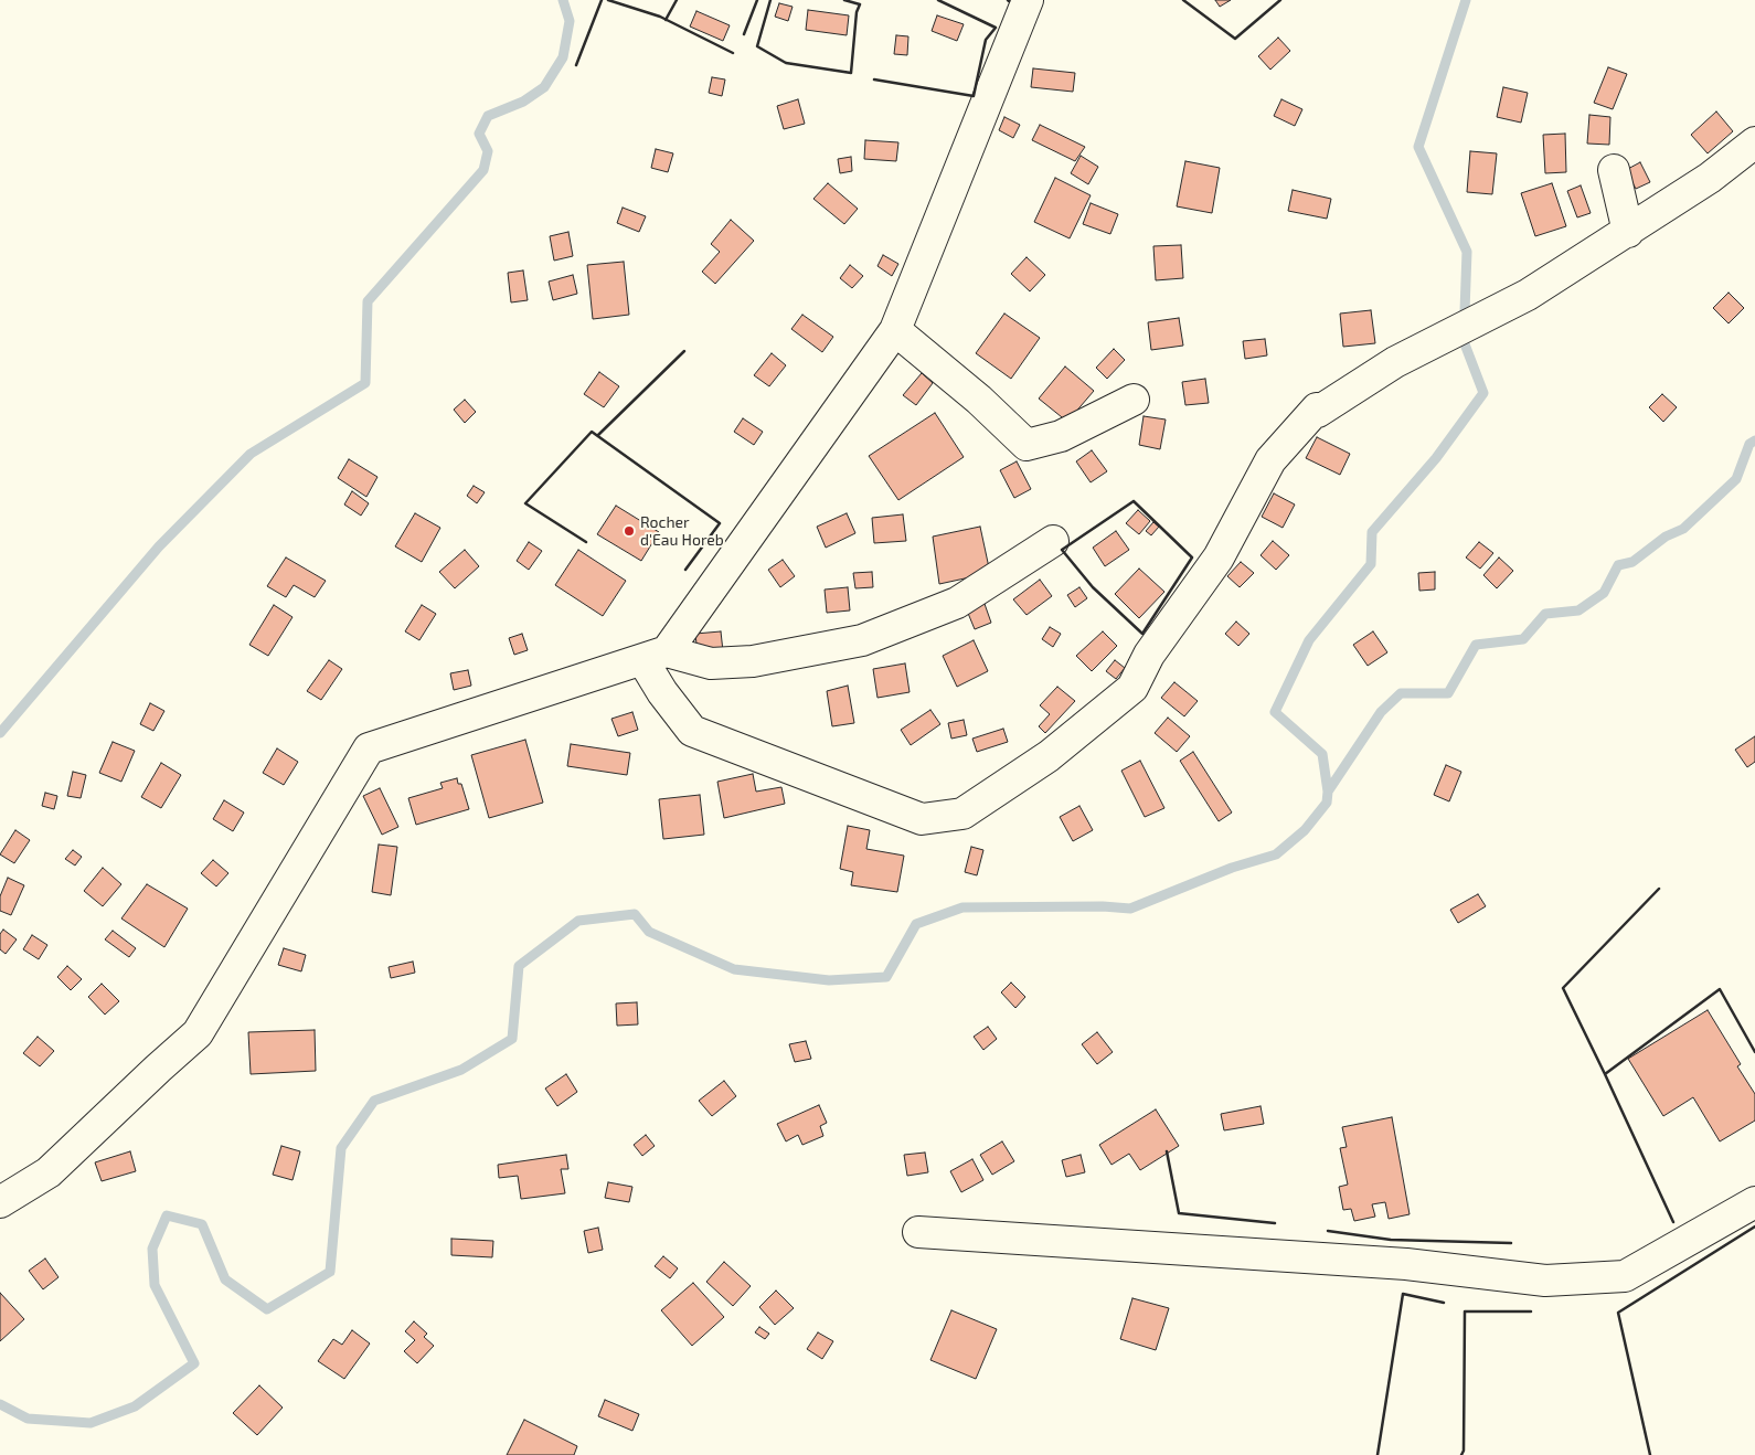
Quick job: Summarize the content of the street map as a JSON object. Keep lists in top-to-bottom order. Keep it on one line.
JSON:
{"places":["Rocher d'Eau Horeb"]}
